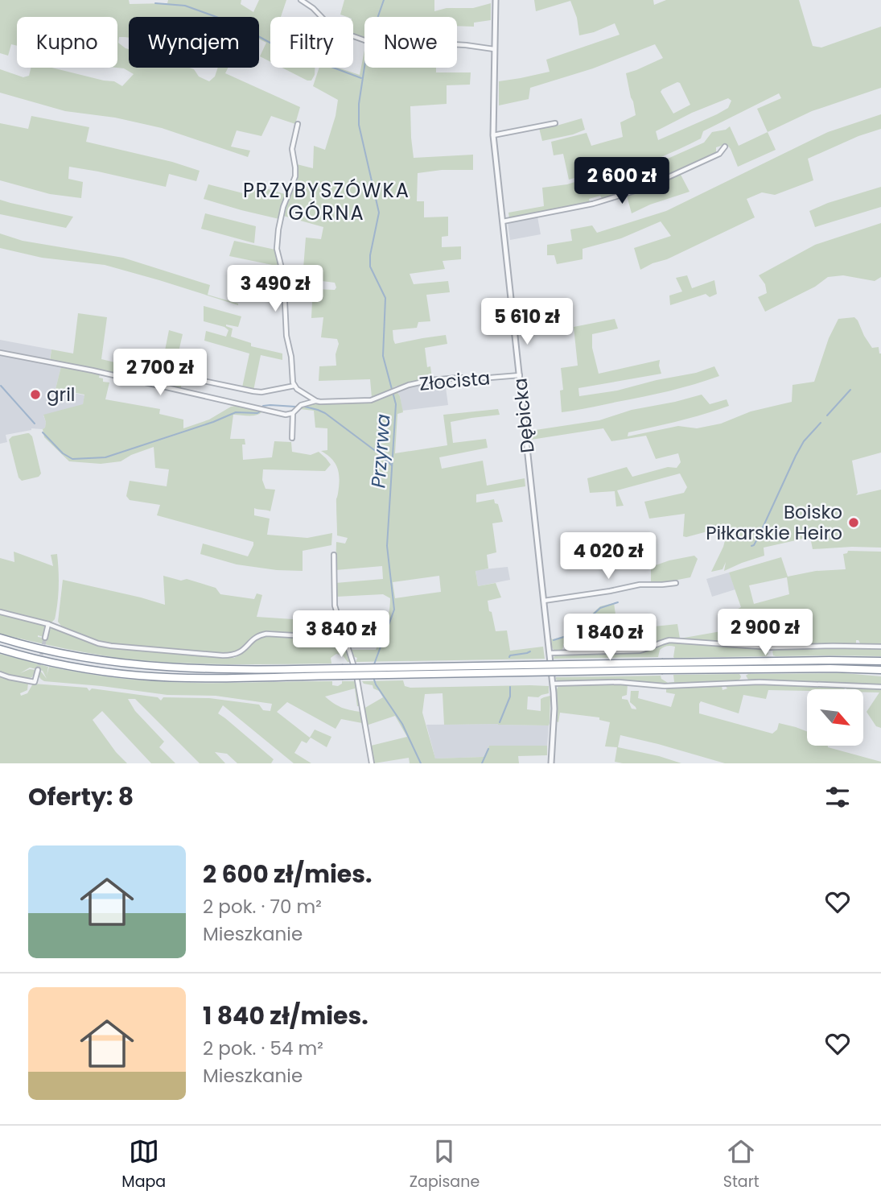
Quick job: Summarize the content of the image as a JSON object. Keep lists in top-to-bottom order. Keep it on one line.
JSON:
{"streets":{"street":["Złocista","Dębicka"]},"crossings":[["Złocista","Dębicka"]],"districts":["PRZYBYSZÓWKA GÓRNA"],"water":["Przyrwa"],"places":["gril","Boisko Piłkarskie Heiro"],"north":"bottom right","page":{"chip":["Kupno","Wynajem","Filtry","Nowe"],"price":["2 600 zł","3 490 zł","5 610 zł","2 700 zł","4 020 zł","2 900 zł","3 840 zł","1 840 zł"],"heading":"Oferty: 8","list":[{"name":"2 600 zł/mies.","note":"2 pok. · 70 m² · Mieszkanie"},{"name":"1 840 zł/mies.","note":"2 pok. · 54 m² · Mieszkanie"}],"tabs":["Mapa","Zapisane","Start"]}}
